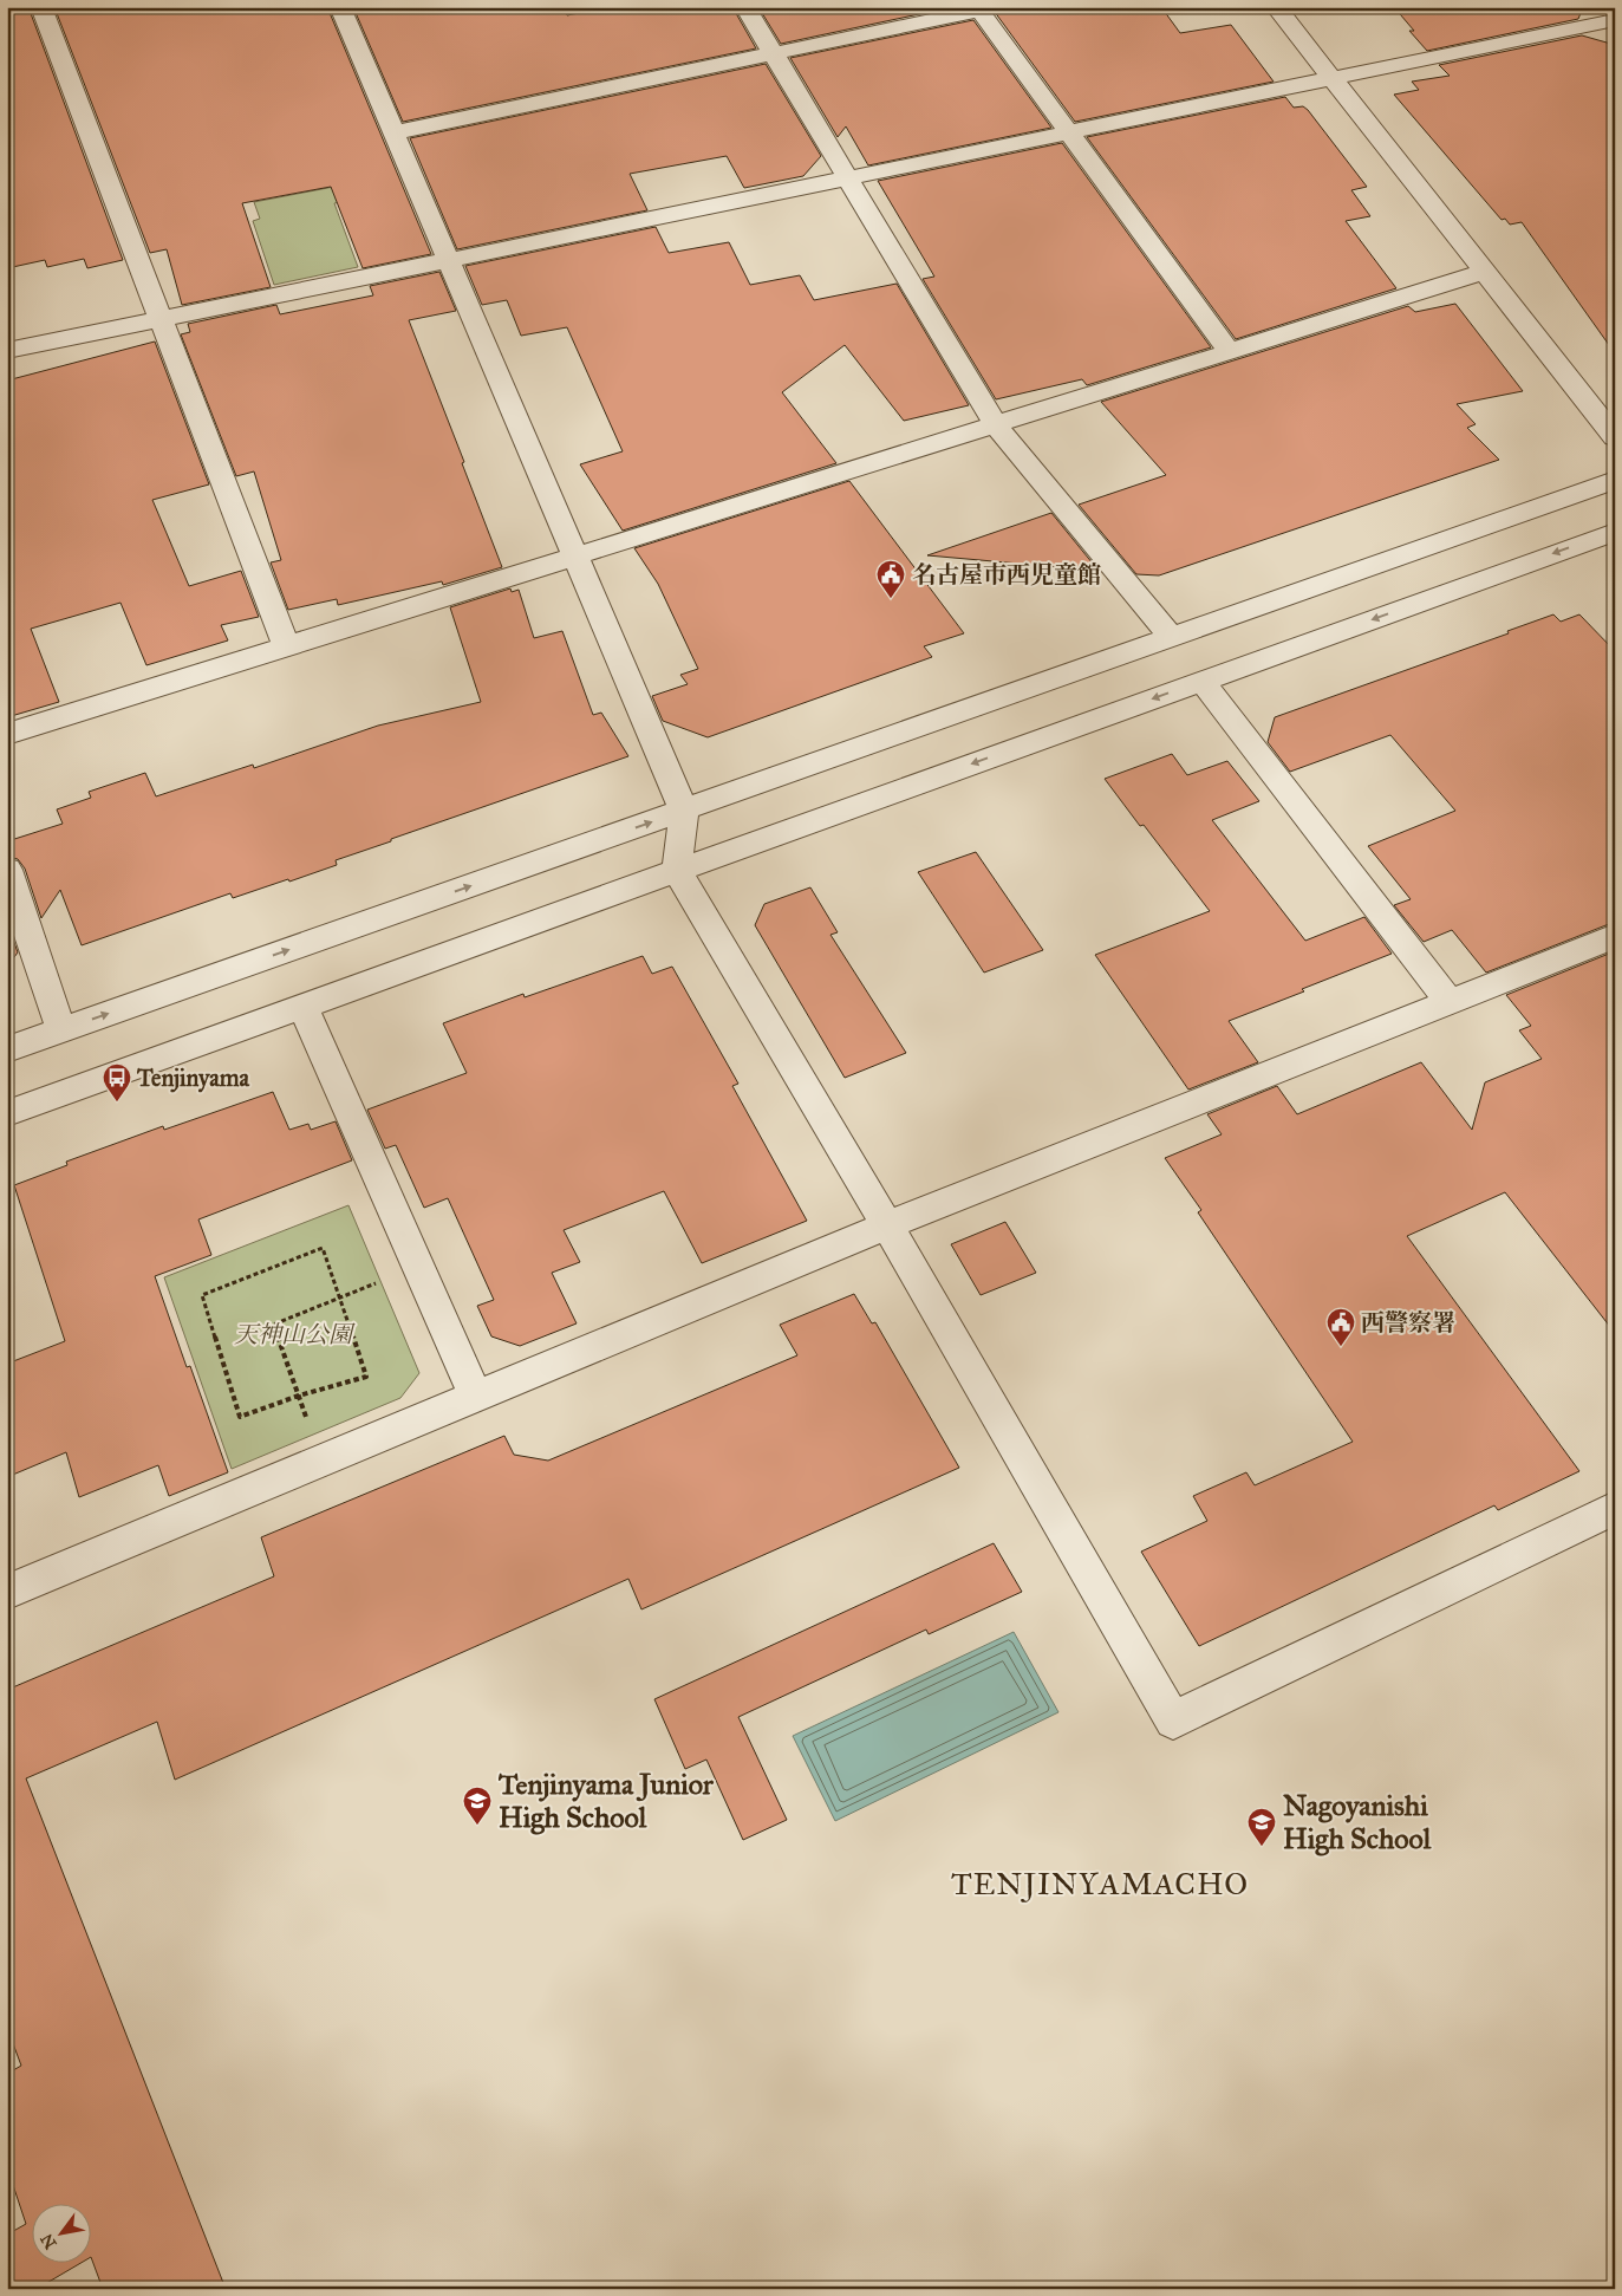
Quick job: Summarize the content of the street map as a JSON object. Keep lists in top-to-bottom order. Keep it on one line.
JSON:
{"districts":["TENJINYAMACHO"],"parks":["天神山公園"],"places":{"public building":["名古屋市西児童館","西警察署"],"bus stop":["Tenjinyama"],"school or university":["Tenjinyama Junior High School","Nagoyanishi High School"]},"north":"bottom left"}
